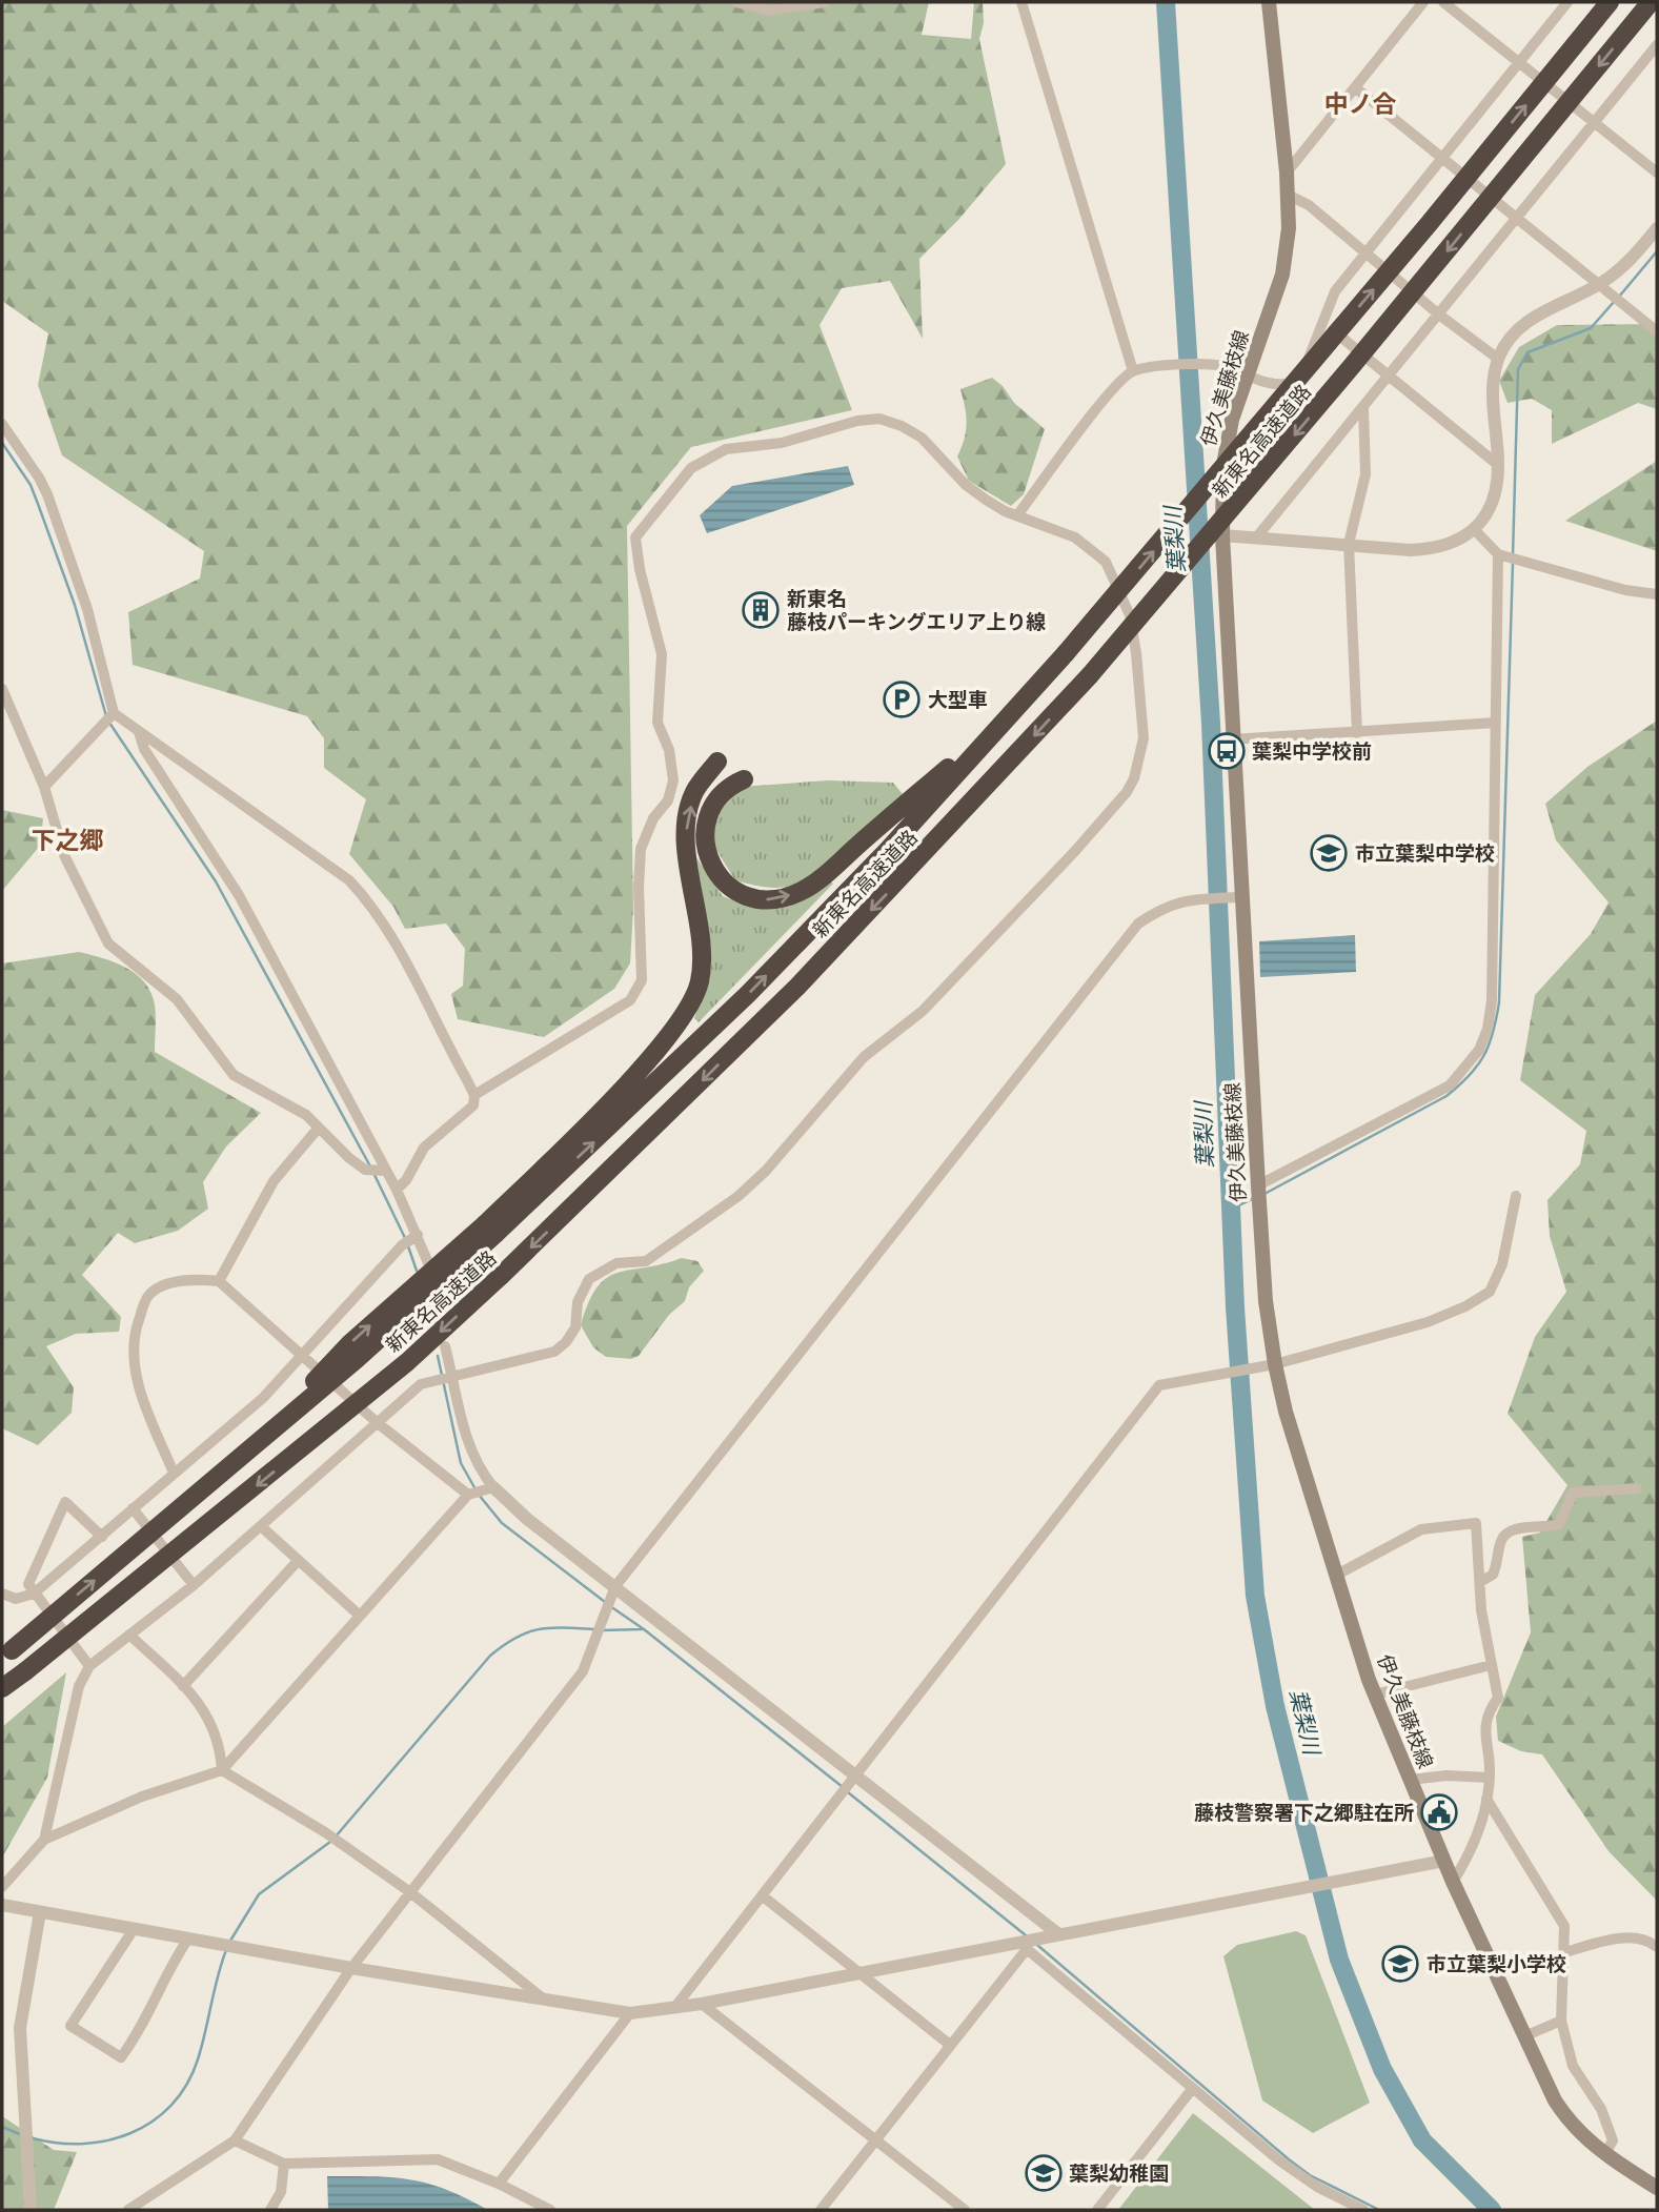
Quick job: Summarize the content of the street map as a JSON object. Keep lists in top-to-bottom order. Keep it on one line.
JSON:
{"streets":{"highway":["新東名高速道路"],"main road":["伊久美藤枝線"]},"districts":["中ノ合","下之郷"],"water":["葉梨川"],"places":{"building":["新東名 藤枝パーキングエリア上り線"],"parking":["大型車"],"bus stop":["葉梨中学校前"],"school or university":["市立葉梨中学校","市立葉梨小学校","葉梨幼稚園"],"public building":["藤枝警察署下之郷駐在所"]}}
